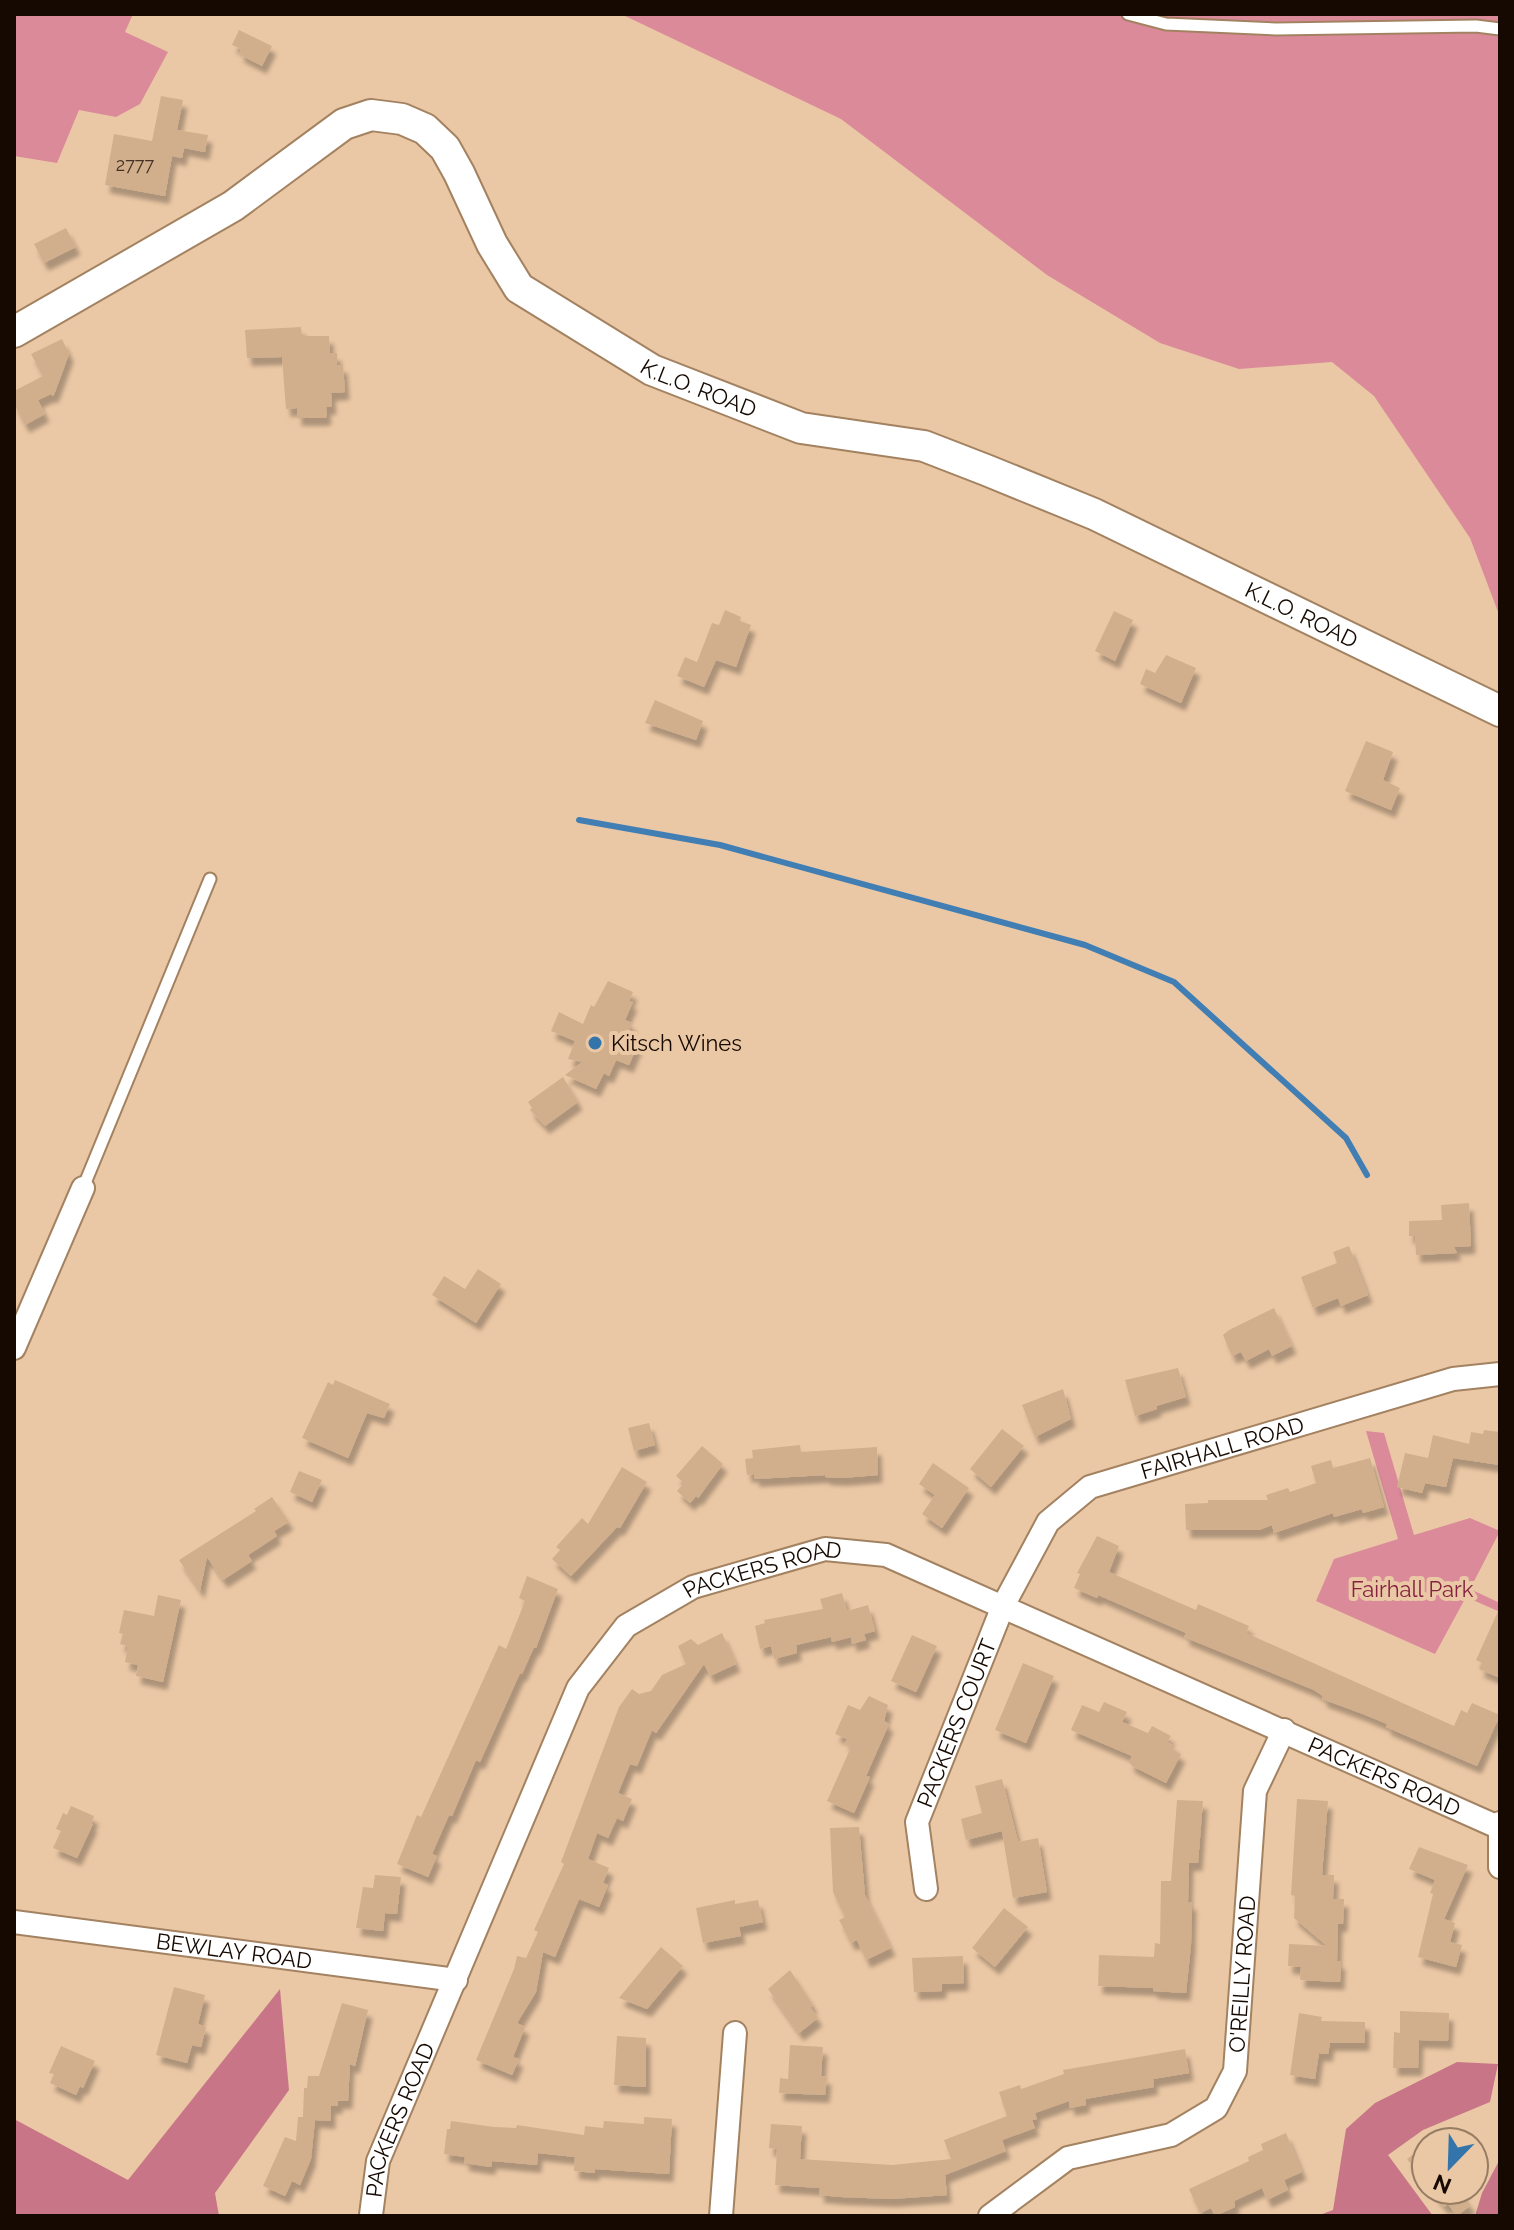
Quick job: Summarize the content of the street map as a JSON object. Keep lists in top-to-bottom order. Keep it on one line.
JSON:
{"streets":{"main road":["K.L.O. ROAD"],"street":["FAIRHALL ROAD","PACKERS ROAD","PACKERS COURT","BEWLAY ROAD","O'REILLY ROAD"]},"crossings":[["FAIRHALL ROAD","PACKERS ROAD"],["FAIRHALL ROAD","PACKERS COURT"],["PACKERS ROAD","PACKERS COURT"],["PACKERS ROAD","BEWLAY ROAD"],["PACKERS ROAD","O'REILLY ROAD"]],"parks":["Fairhall Park"],"places":["Kitsch Wines"],"house_numbers":["2777"],"north":"bottom left"}
